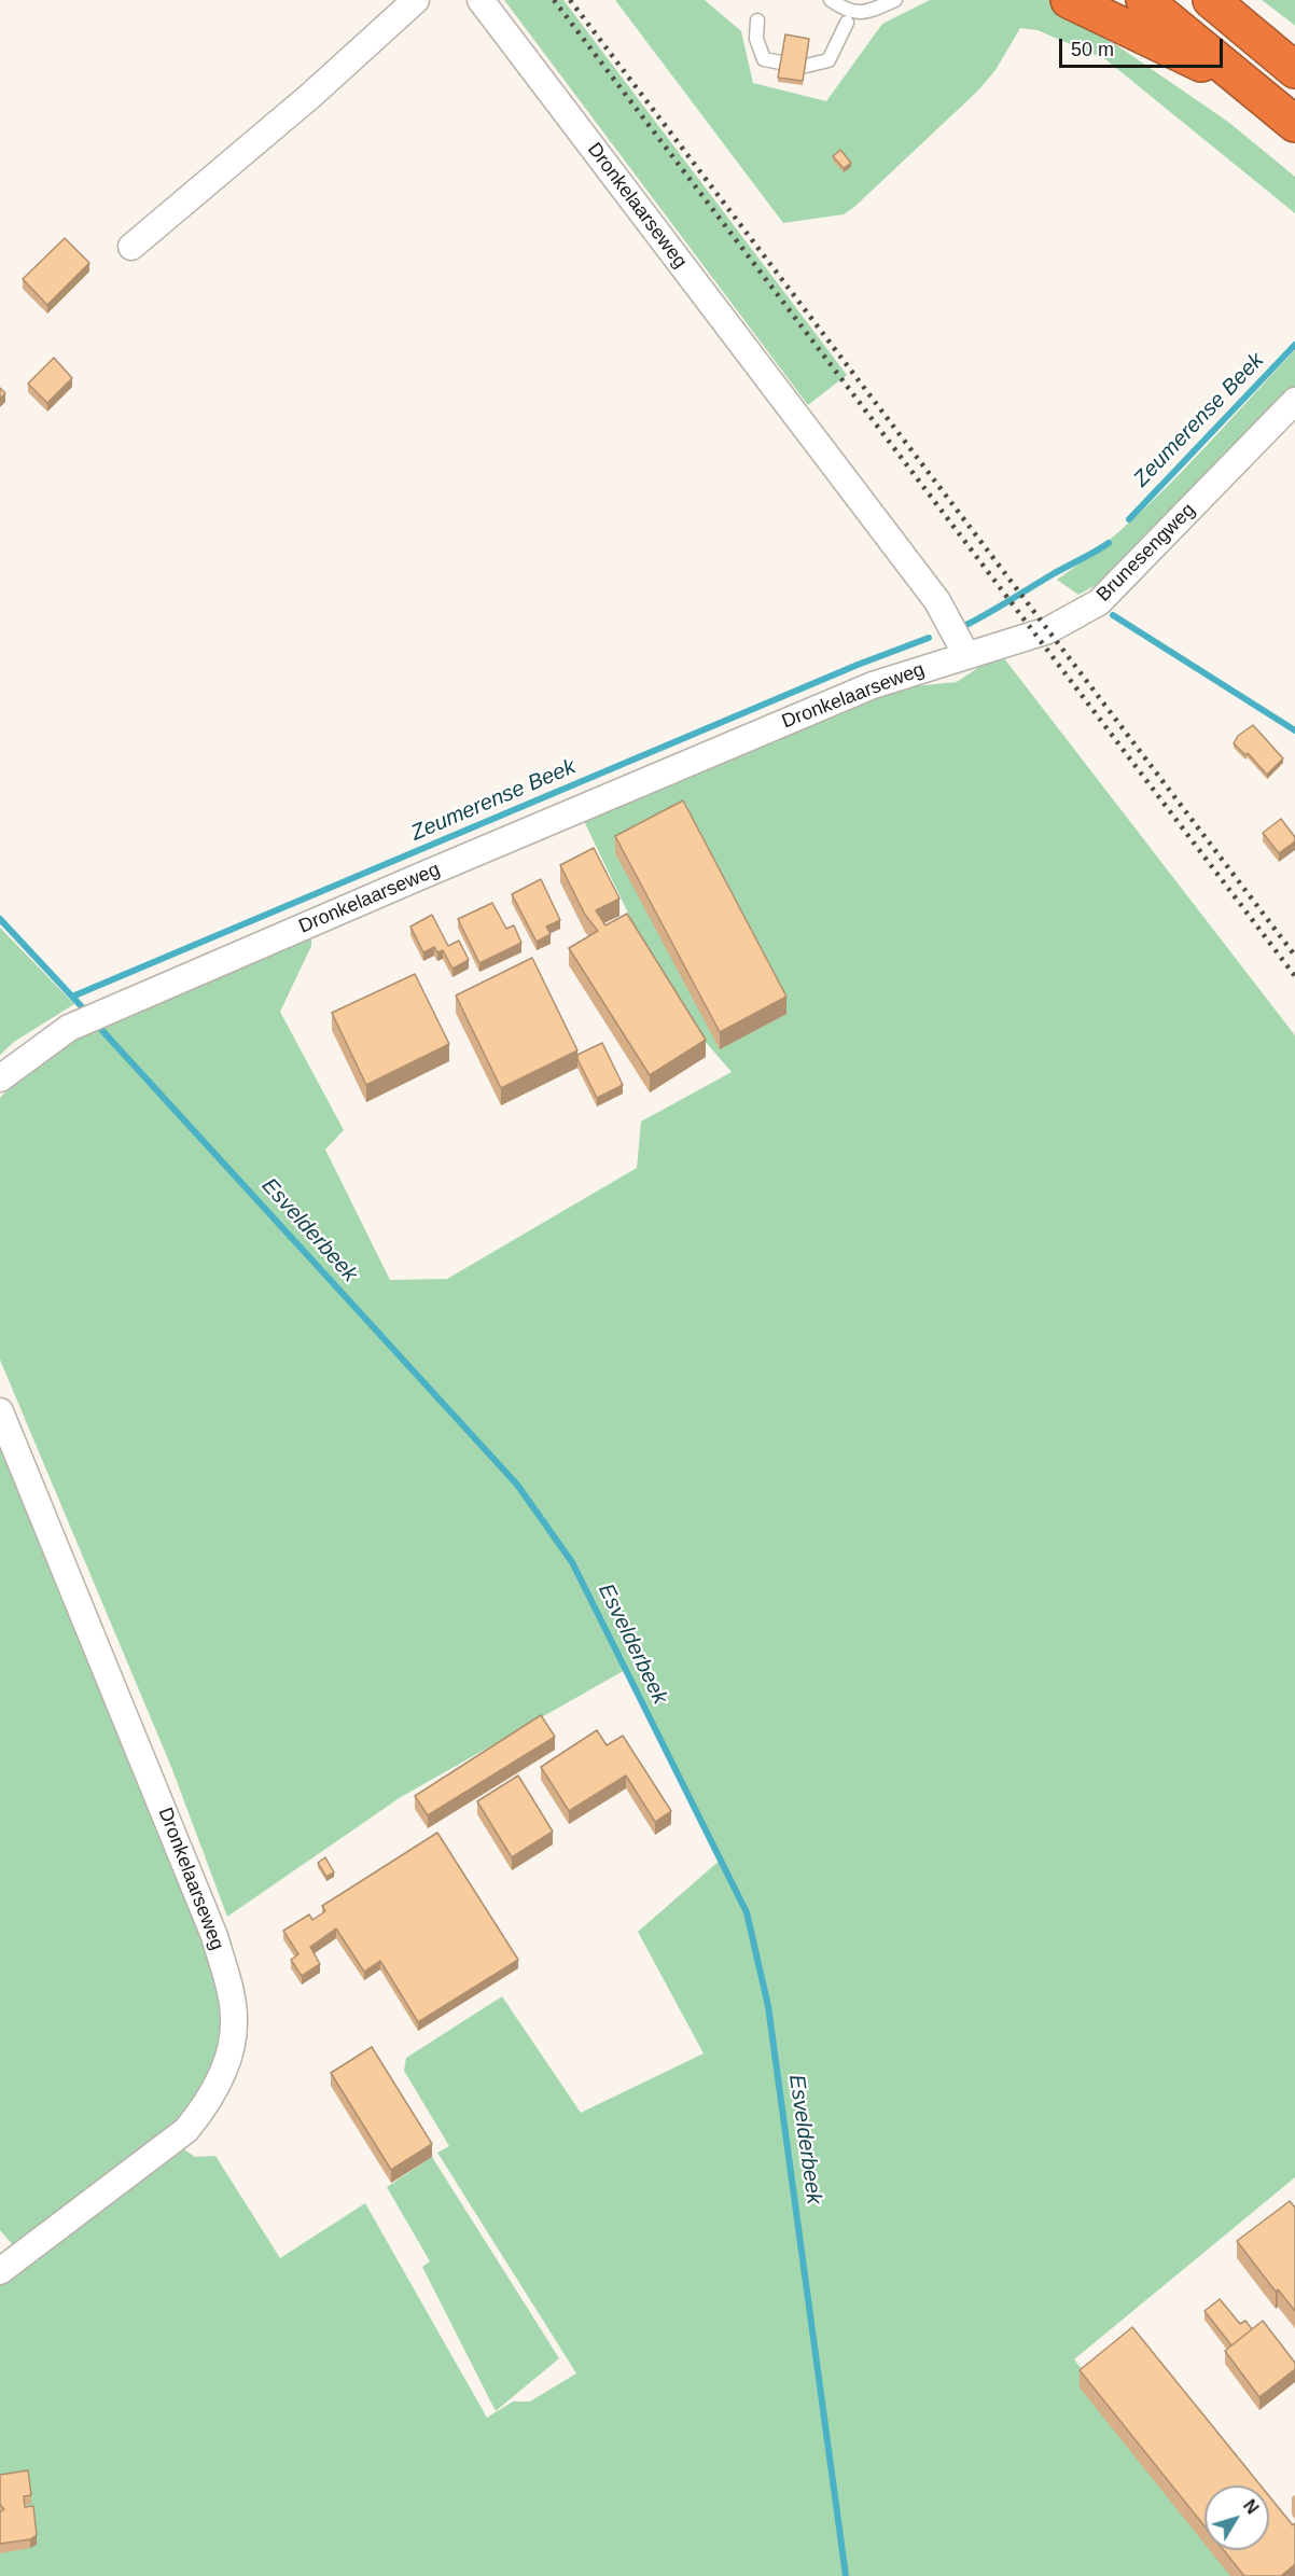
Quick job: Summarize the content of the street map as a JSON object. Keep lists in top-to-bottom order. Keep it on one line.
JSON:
{"streets":{"street":["Dronkelaarseweg","Brunesengweg"]},"crossings":[["Dronkelaarseweg","Brunesengweg"]],"water":["Zeumerense Beek","Esvelderbeek"],"scale_bar":"50 m","north":"top right"}
